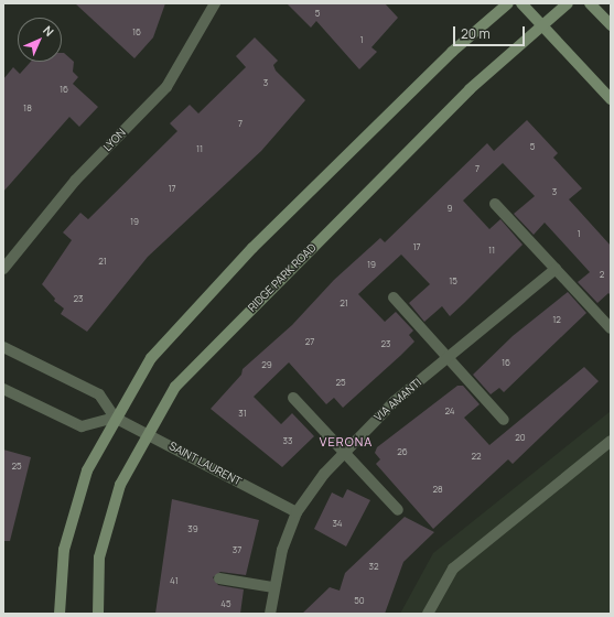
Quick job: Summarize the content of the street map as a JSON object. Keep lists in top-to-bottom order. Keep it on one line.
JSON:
{"streets":{"street":["LYON","RIDGE PARK ROAD","VIA AMANTI","SAINT LAURENT"]},"crossings":[["RIDGE PARK ROAD","SAINT LAURENT"],["VIA AMANTI","SAINT LAURENT"]],"districts":["VERONA"],"house_numbers":["5","16","1","3","16","18","7","5","11","7","17","3","9","19","1","17","11","21","19","2","15","23","21","12","27","23","16","29","25","24","31","20","33","26","22","25","28","34","39","37","32","41","50","45"],"scale_bar":"20 m","north":"top right"}
